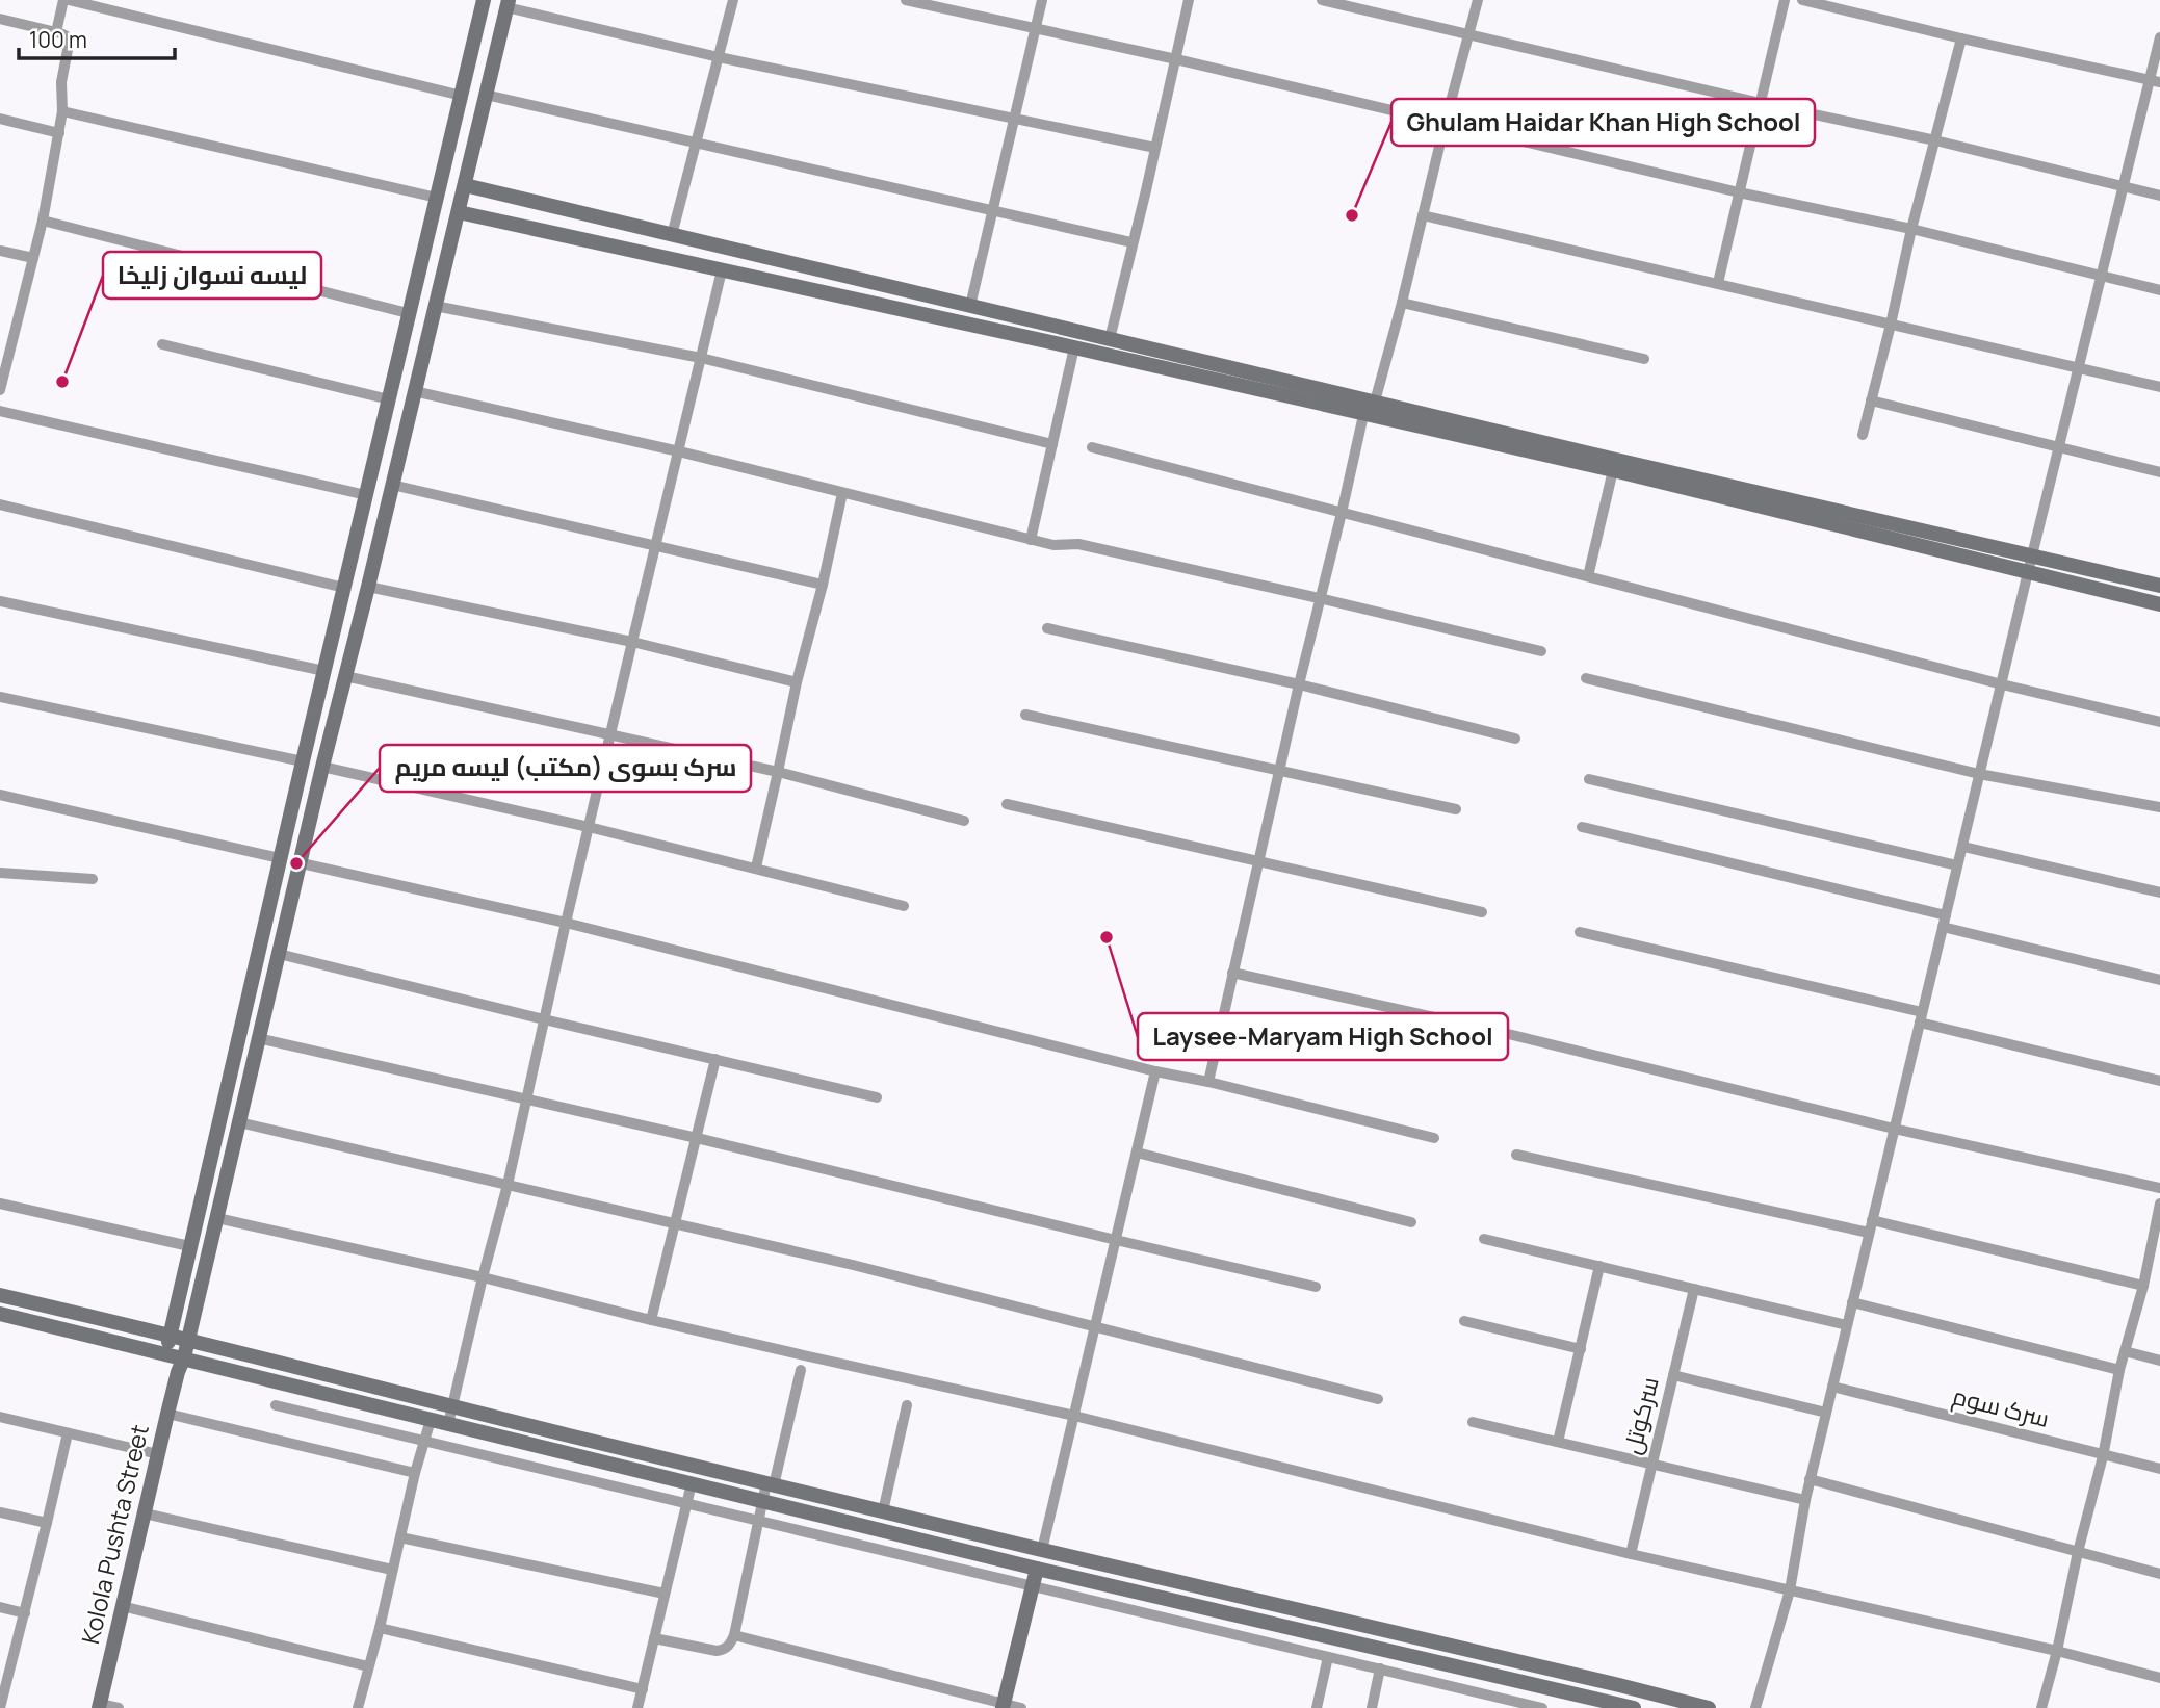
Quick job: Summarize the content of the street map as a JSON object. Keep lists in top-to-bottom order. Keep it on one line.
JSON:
{"streets":{"main road":["Kolola Pushta Street"],"street":["سرک سوم","سرکوتل"]},"places":["Ghulam Haidar Khan High School","لیسه نسوان زلیخا","سرک بسوی (مکتب) لیسه مریم","Laysee-Maryam High School"],"scale_bar":"100 m"}
